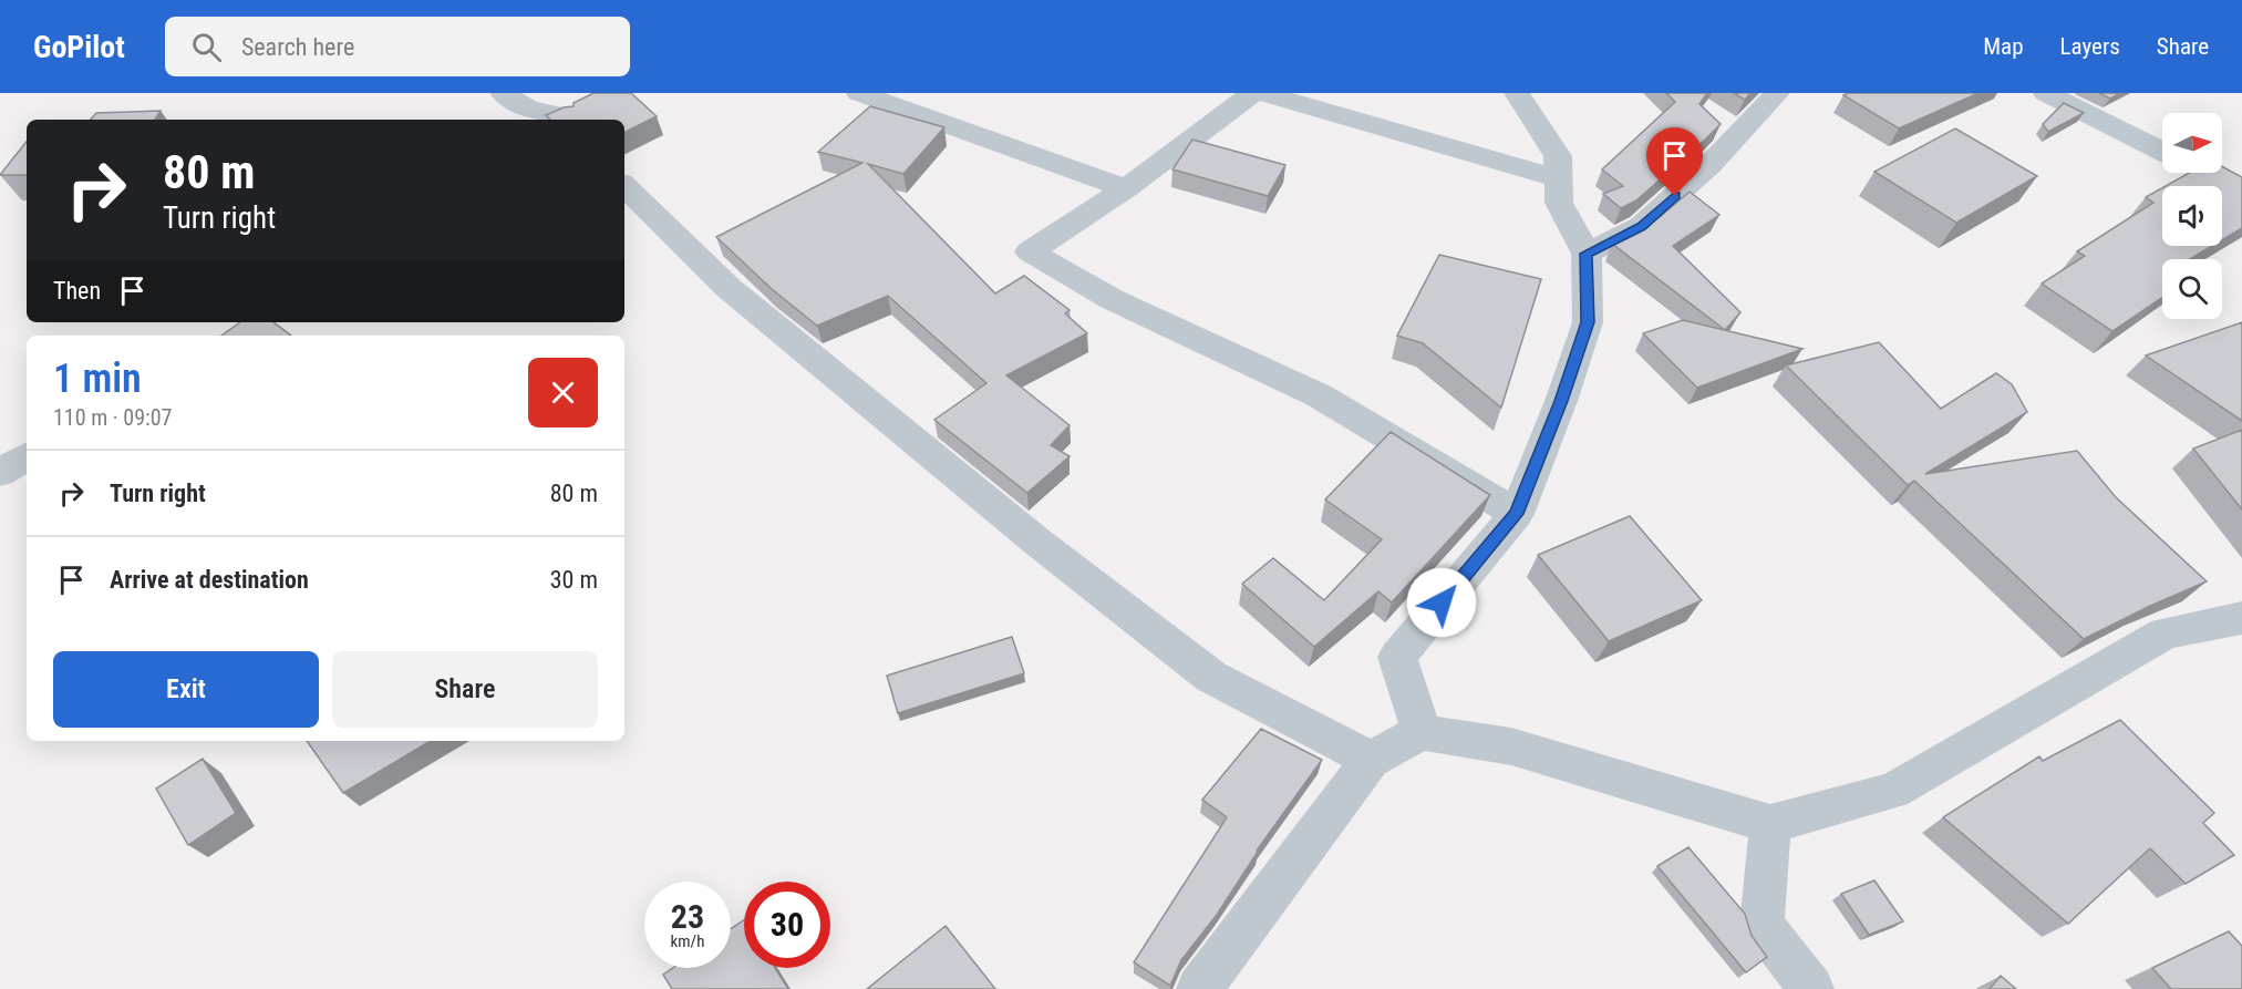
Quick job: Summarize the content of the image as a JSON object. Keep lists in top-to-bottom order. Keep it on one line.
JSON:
{"north":"right","page":{"header":"GoPilot","search":"Search here","nav":["Map","Layers","Share"],"turn":["80 m","Turn right"],"then":"Then","heading":["1 min","110 m · 09:07"],"list":[{"name":"Turn right","value":"80 m"},{"name":"Arrive at destination","value":"30 m"}],"buttons":["Exit","Share"],"speed":"23 km/h","limit":"30"}}
